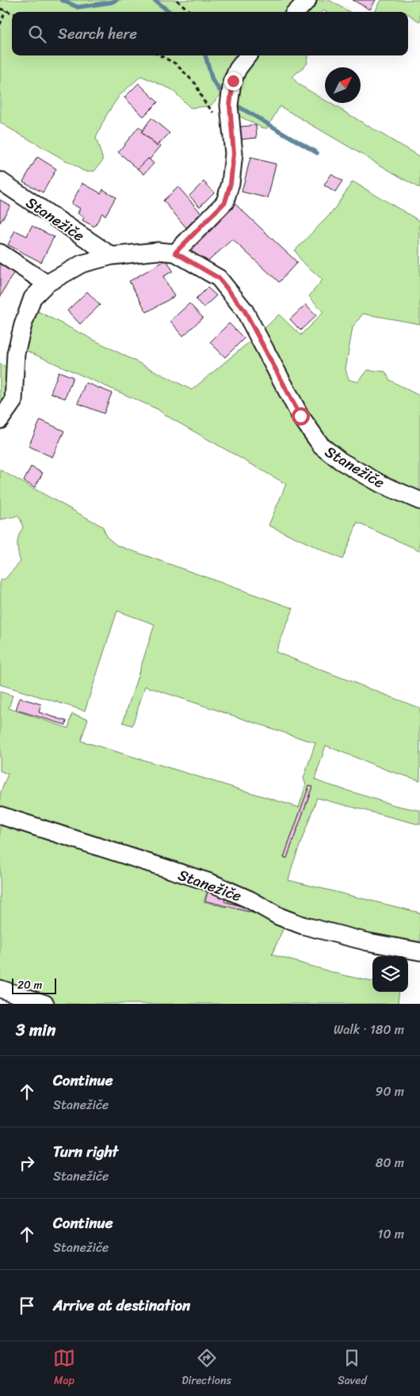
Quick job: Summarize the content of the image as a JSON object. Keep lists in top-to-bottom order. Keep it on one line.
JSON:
{"streets":{"street":["Stanežiče"]},"scale_bar":"20 m","north":"top right","page":{"search":"Search here","scale":"20 m","heading":["3 min","Walk · 180 m"],"list":[["Continue","Stanežiče","90 m"],["Turn right","Stanežiče","80 m"],["Continue","Stanežiče","10 m"],"Arrive at destination"],"nav":["Map","Directions","Saved"]}}
